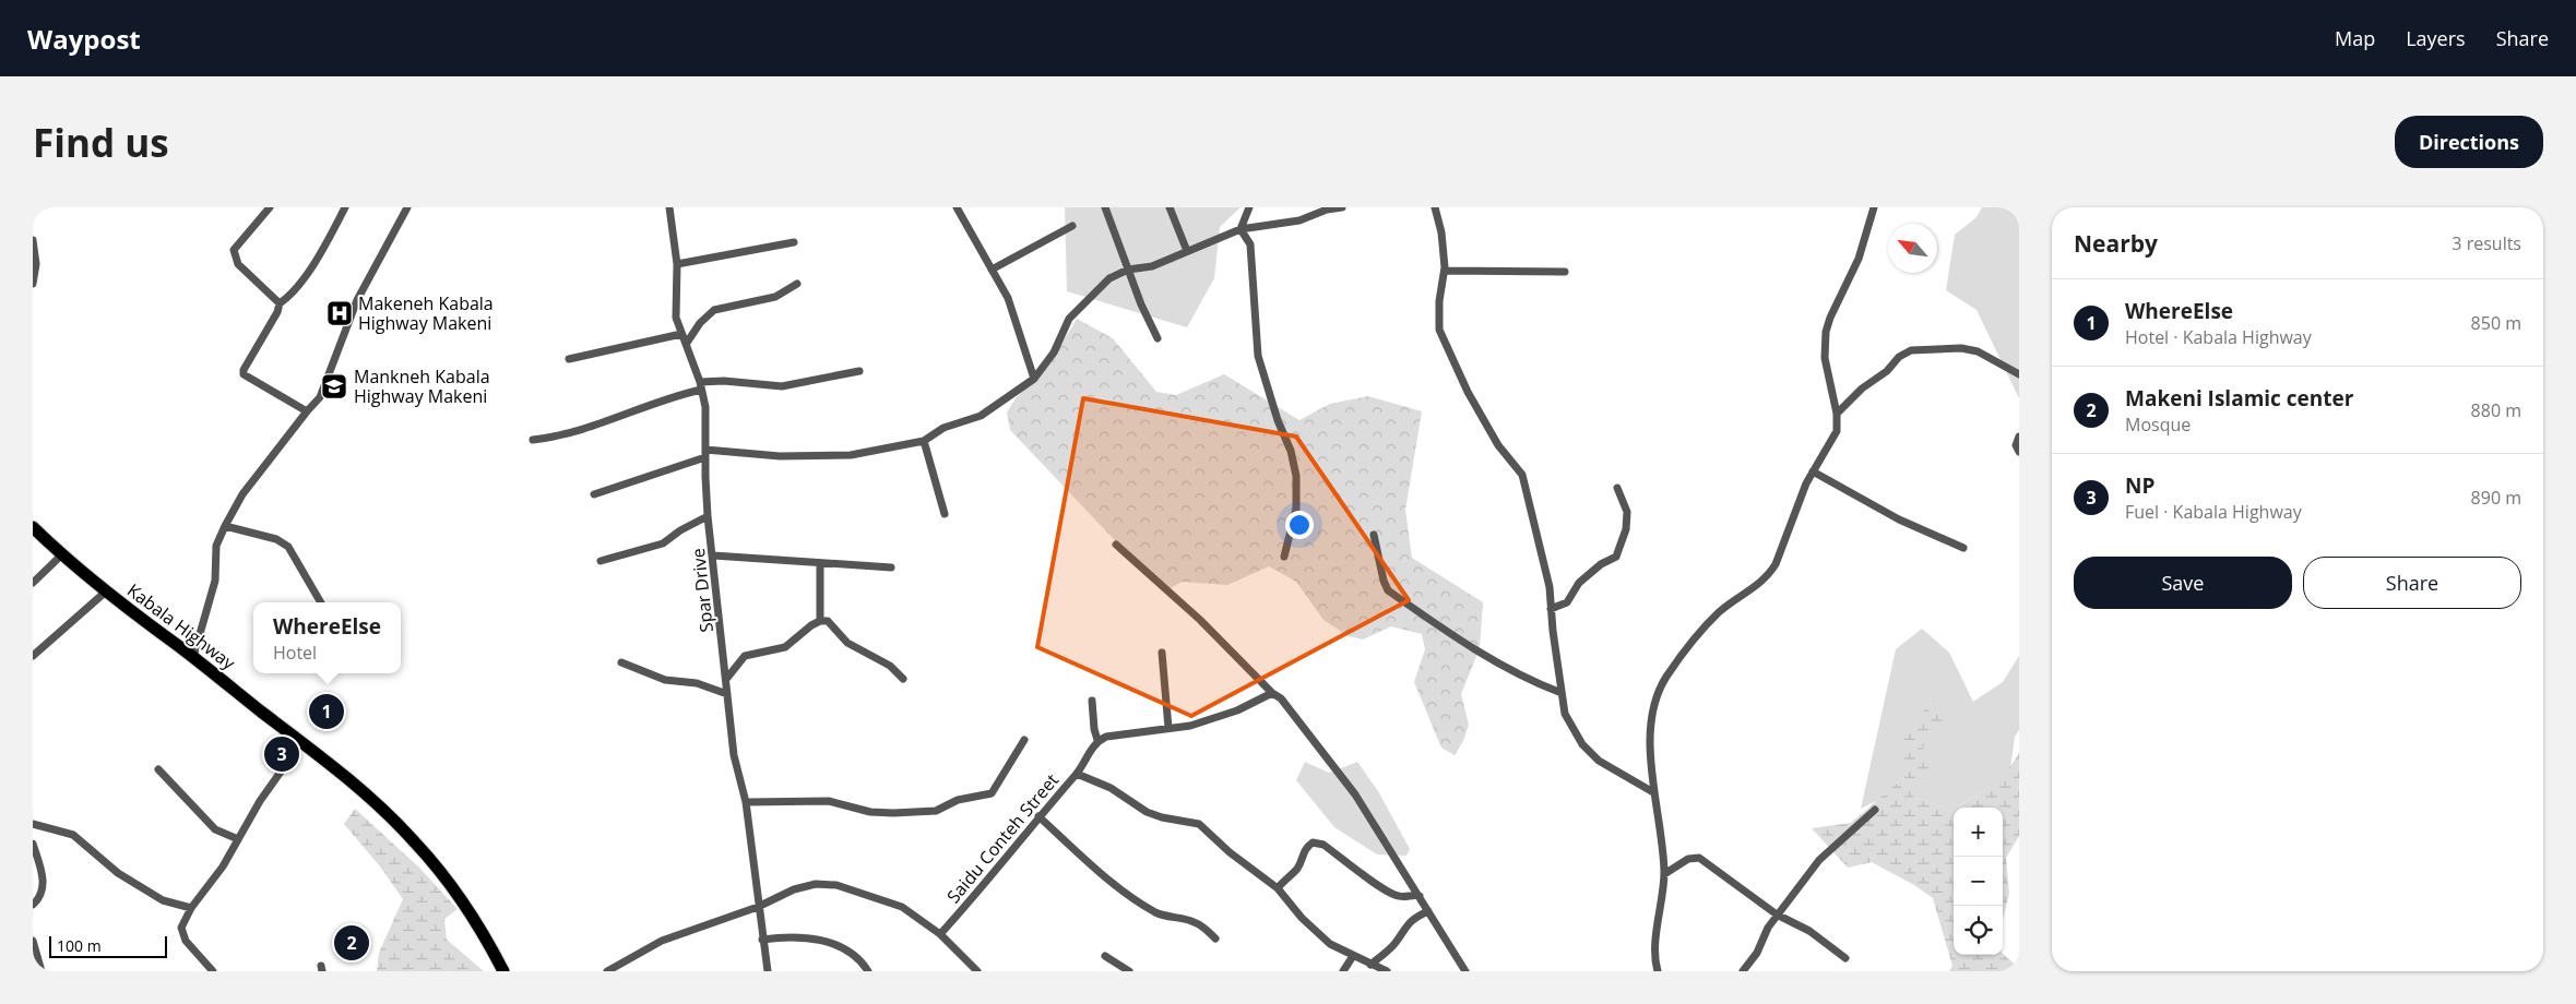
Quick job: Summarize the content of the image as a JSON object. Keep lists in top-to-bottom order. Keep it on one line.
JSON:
{"streets":{"main road":["Kabala Highway"],"street":["Spar Drive","Saidu Conteh Street"]},"places":{"hospital":["Makeneh Kabala Highway Makeni"],"school or university":["Mankneh Kabala Highway Makeni"]},"scale_bar":"100 m","north":"top left","page":{"header":"Waypost","nav":["Map","Layers","Share"],"buttons":["Directions",["Save","Share"]],"title":"Find us","heading":["Nearby","3 results"],"list":[{"mark":"1","name":"WhereElse","note":"Hotel · Kabala Highway","value":"850 m"},{"mark":"2","name":"Makeni Islamic center","note":"Mosque","value":"880 m"},{"mark":"3","name":"NP","note":"Fuel · Kabala Highway","value":"890 m"}],"popup":["WhereElse","Hotel"],"pins":["1","3","2"],"map_buttons":["+","−"],"scale":"100 m"}}
